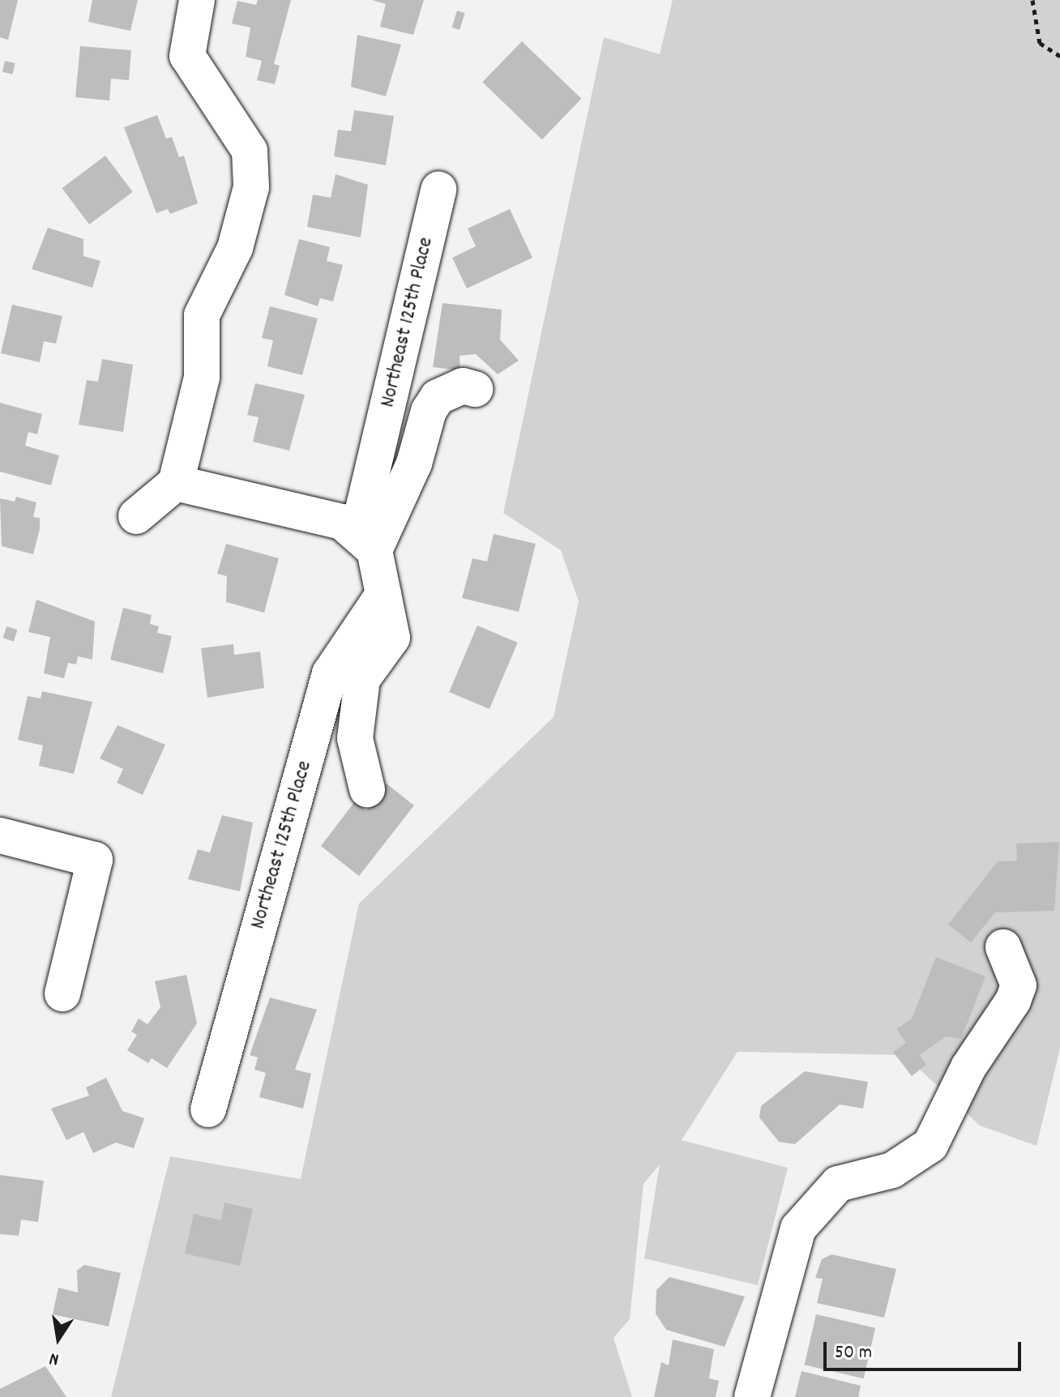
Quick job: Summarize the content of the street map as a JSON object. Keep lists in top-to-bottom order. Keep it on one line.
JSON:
{"streets":{"street":["Northeast 125th Place"]},"scale_bar":"50 m","north":"bottom"}
